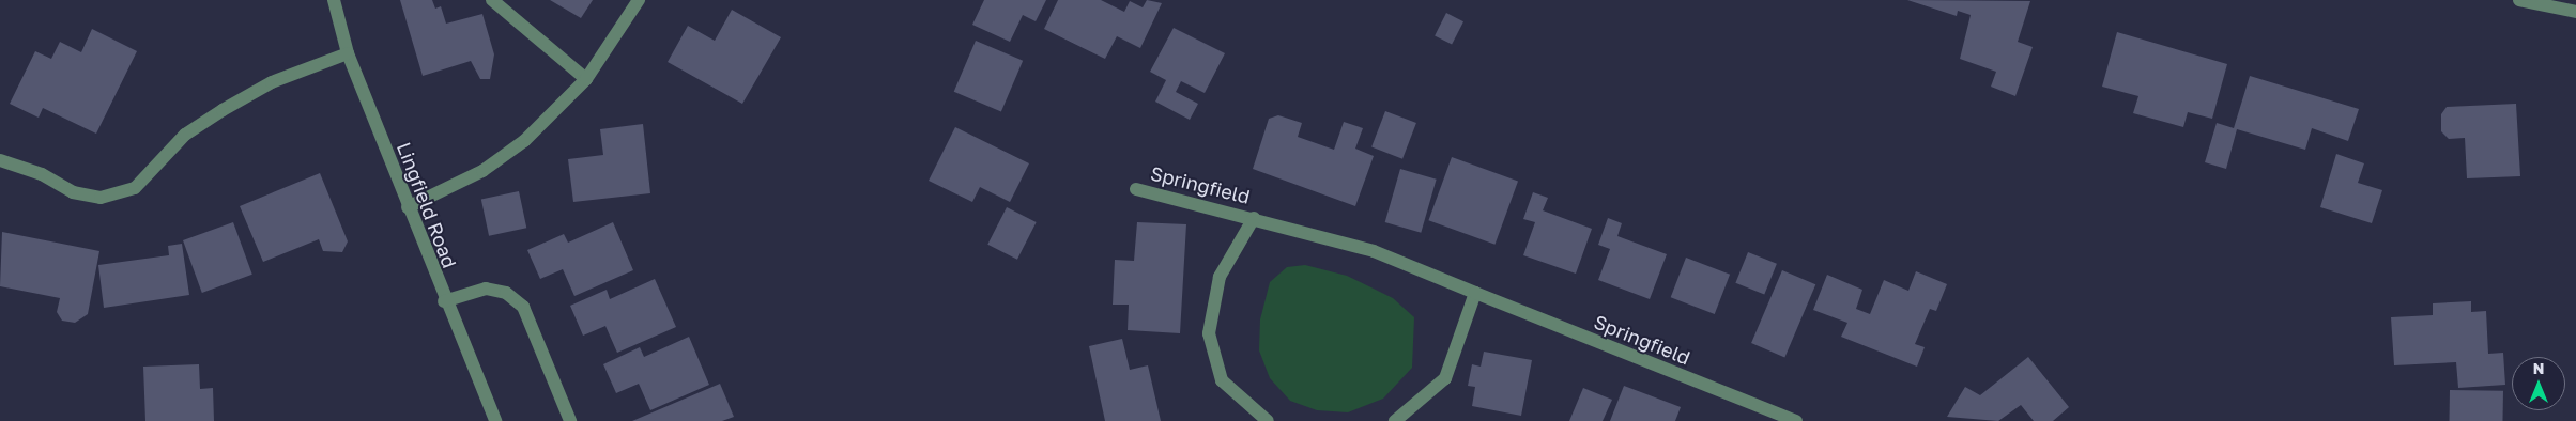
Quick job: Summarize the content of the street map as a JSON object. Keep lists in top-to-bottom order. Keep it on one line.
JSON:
{"streets":{"street":["Springfield","Lingfield Road"]},"north":"top"}
